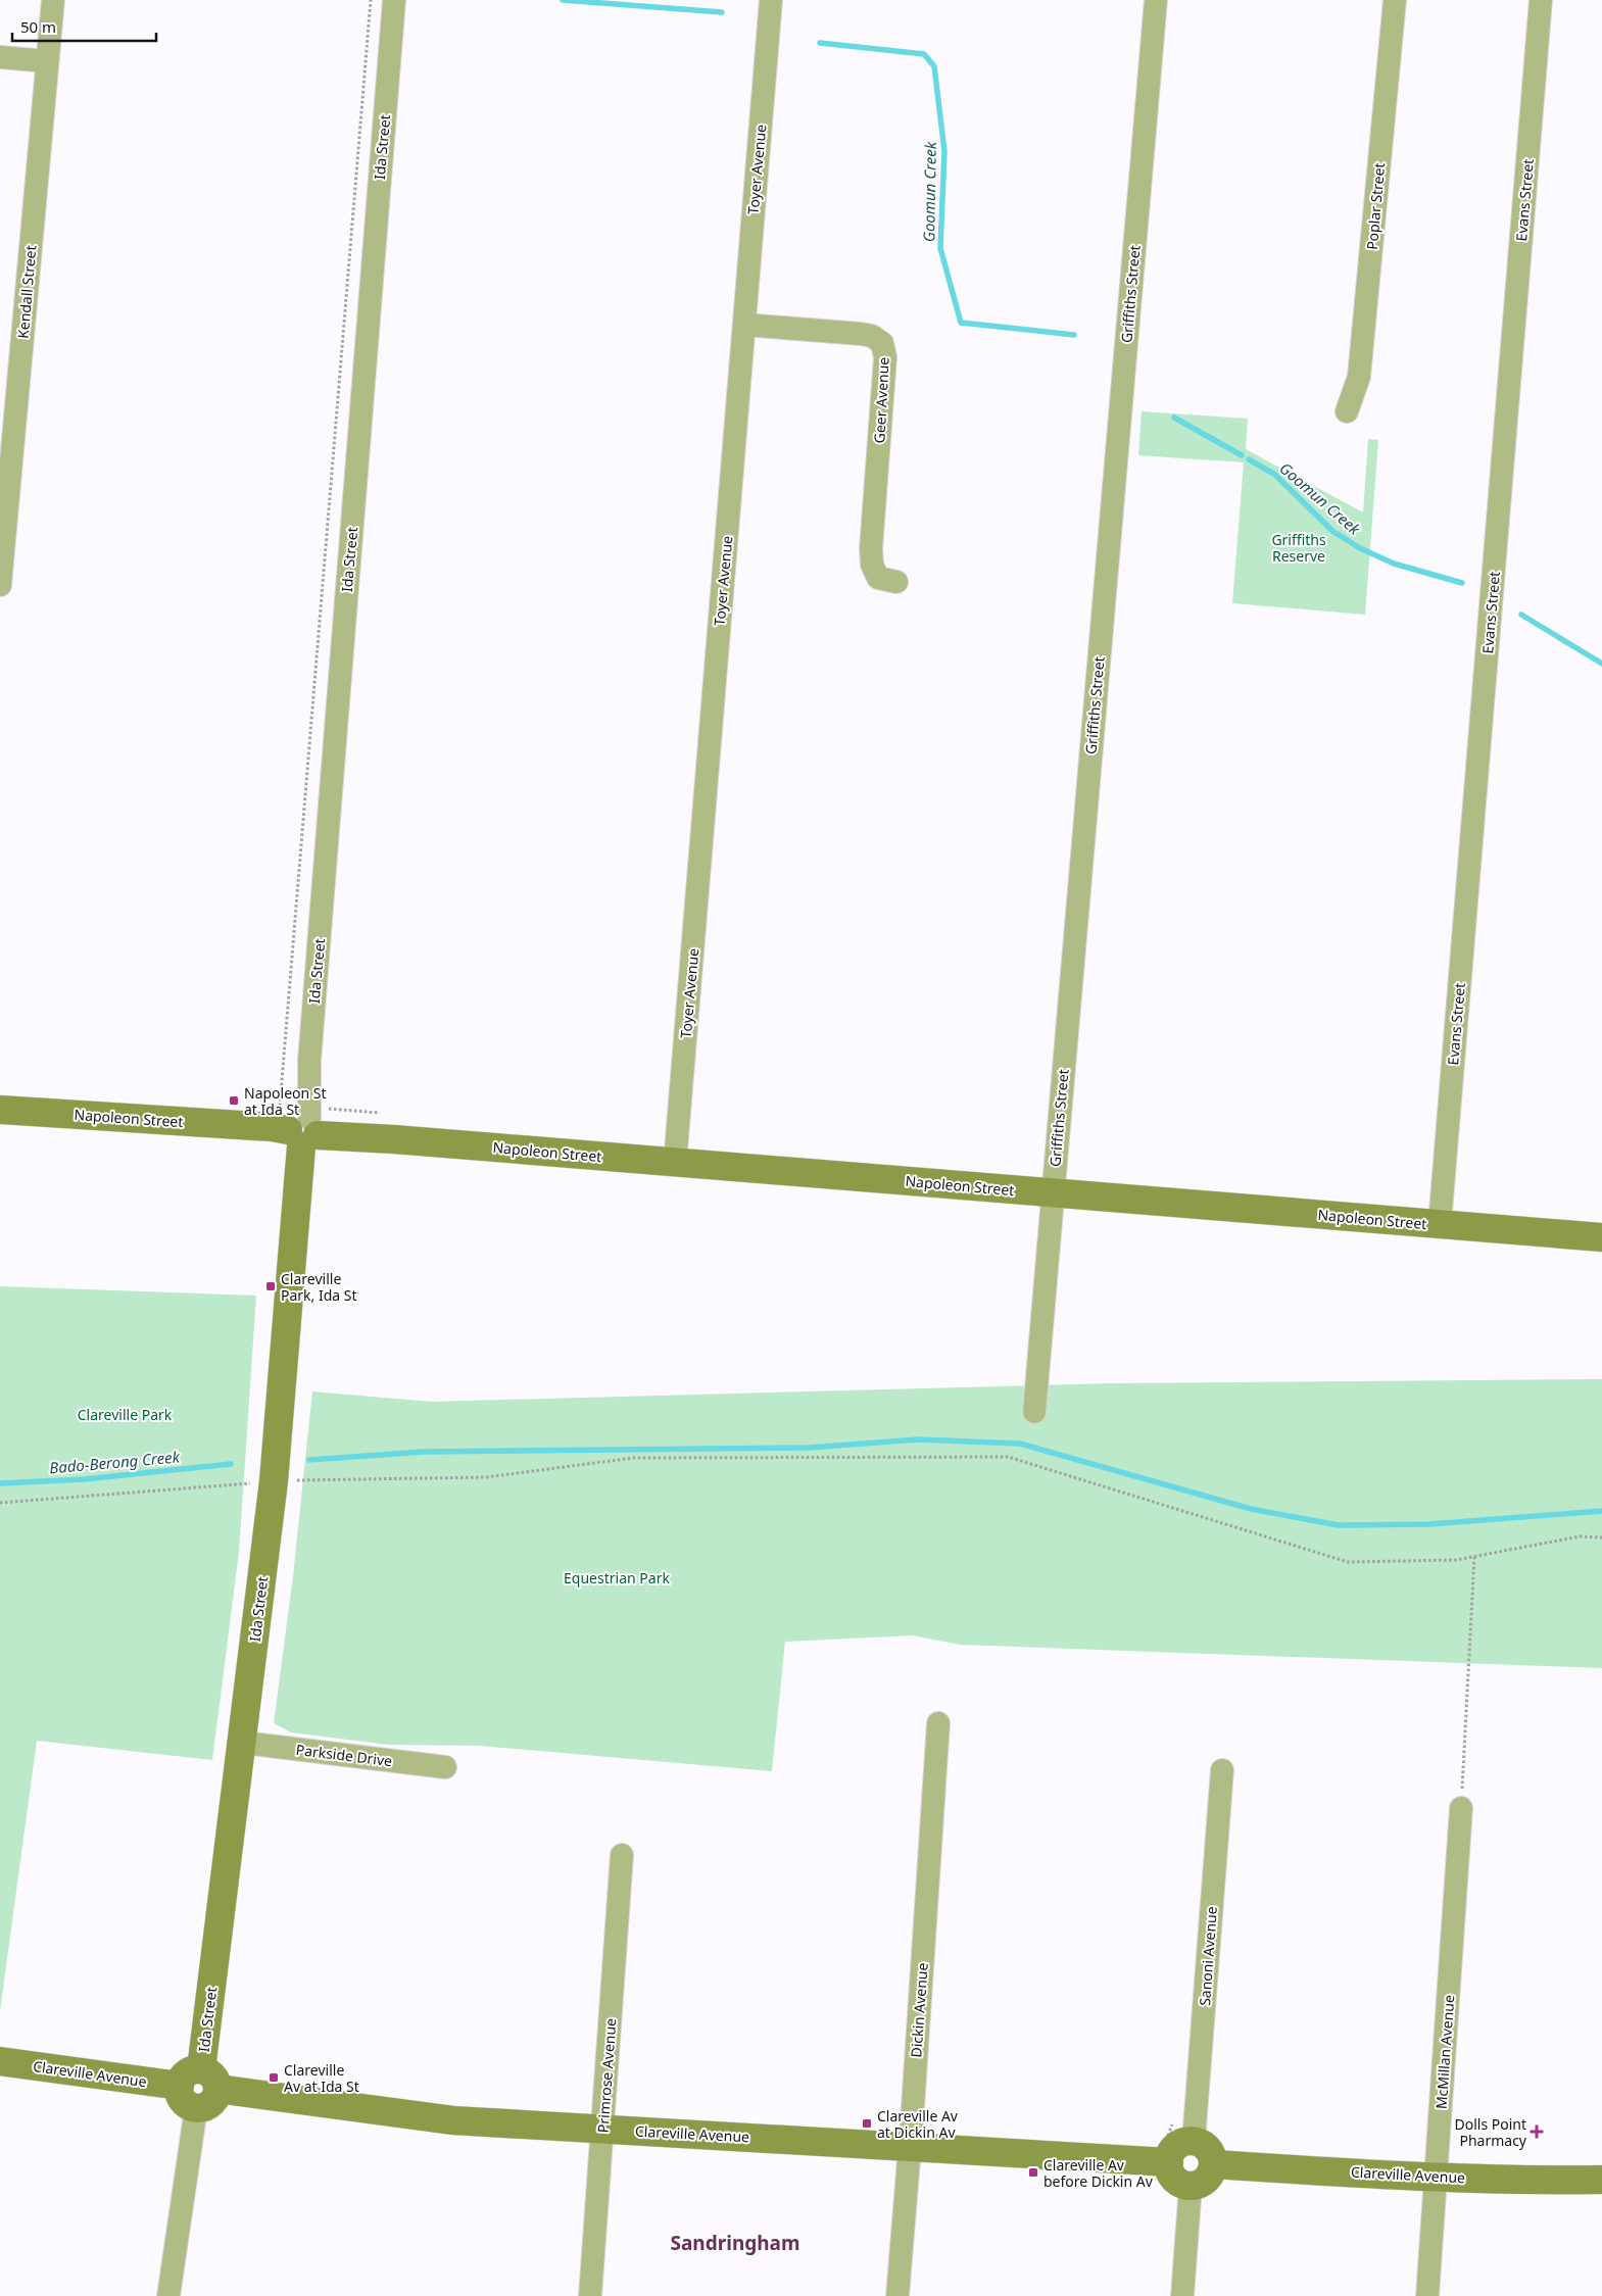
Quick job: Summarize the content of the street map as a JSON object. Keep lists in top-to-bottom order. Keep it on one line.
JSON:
{"streets":{"street":["Ida Street","Toyer Avenue","Evans Street","Poplar Street","Kendall Street","Griffiths Street","Geer Avenue","Napoleon Street","Parkside Drive","Sanoni Avenue","Dickin Avenue","McMillan Avenue","Clareville Avenue","Primrose Avenue"]},"crossings":[["Ida Street","Napoleon Street"],["Ida Street","Parkside Drive"],["Ida Street","Clareville Avenue"],["Toyer Avenue","Geer Avenue"],["Toyer Avenue","Napoleon Street"],["Evans Street","Napoleon Street"],["Griffiths Street","Napoleon Street"],["Sanoni Avenue","Clareville Avenue"],["Dickin Avenue","Clareville Avenue"],["McMillan Avenue","Clareville Avenue"],["Clareville Avenue","Primrose Avenue"]],"districts":["Sandringham"],"water":["Goomun Creek","Bado-Berong Creek"],"parks":["Griffiths Reserve","Clareville Park","Equestrian Park"],"places":{"transit":["Napoleon St at Ida St","Clareville Park, Ida St","Clareville Av at Ida St","Clareville Av at Dickin Av","Clareville Av before Dickin Av"],"health":["Dolls Point Pharmacy"]},"scale_bar":"50 m"}
